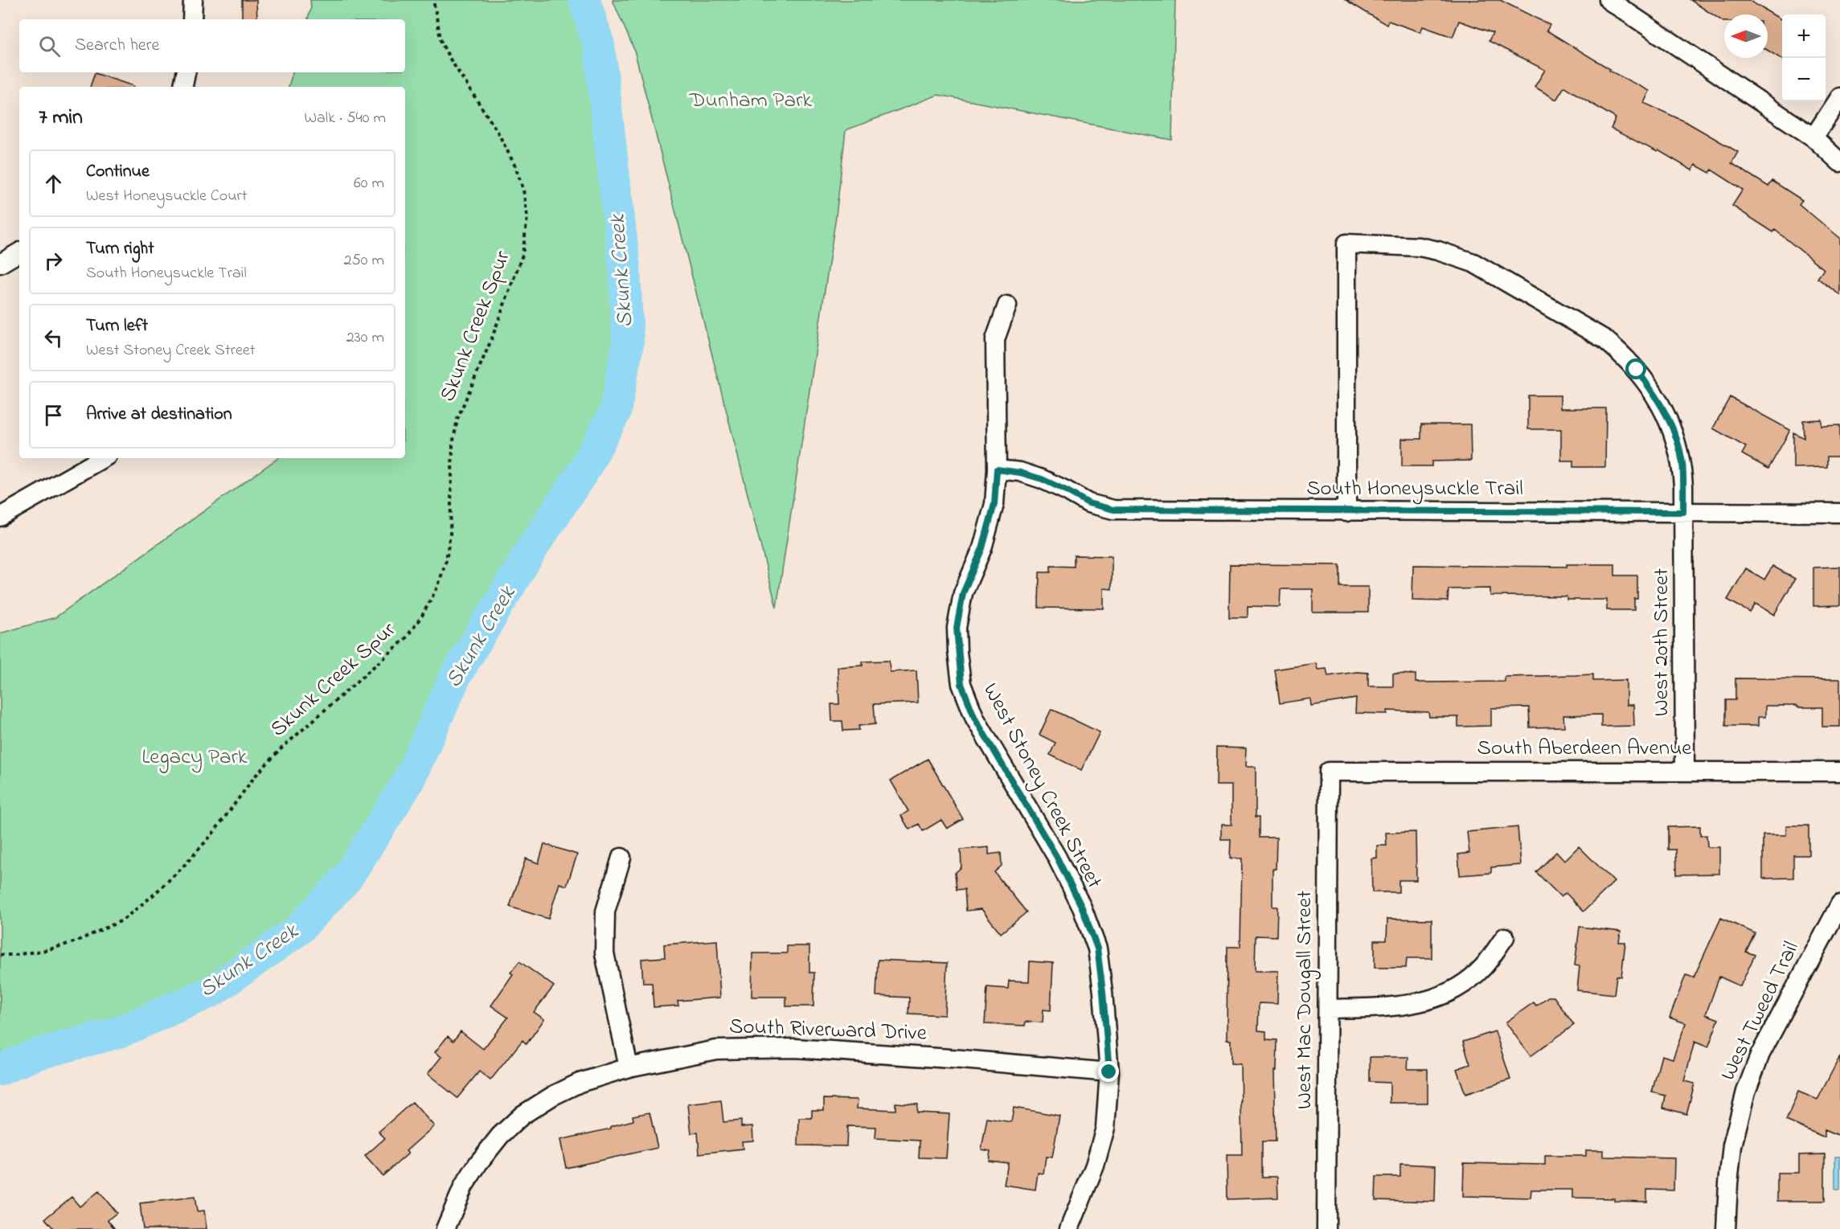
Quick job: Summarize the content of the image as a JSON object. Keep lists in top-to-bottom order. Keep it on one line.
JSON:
{"streets":{"street":["South Honeysuckle Trail","West 20th Street","South Aberdeen Avenue","West Stoney Creek Street","West Mac Dougall Street","West Tweed Trail","South Riverward Drive"],"path":["Skunk Creek Spur"]},"crossings":[["South Honeysuckle Trail","West 20th Street"],["South Honeysuckle Trail","West Stoney Creek Street"],["West 20th Street","South Aberdeen Avenue"],["South Aberdeen Avenue","West Mac Dougall Street"],["West Stoney Creek Street","South Riverward Drive"]],"water":["Skunk Creek"],"parks":["Dunham Park","Legacy Park"],"north":"left","page":{"map_buttons":["+","−"],"search":"Search here","heading":["7 min","Walk · 540 m"],"list":[["Continue","West Honeysuckle Court","60 m"],["Turn right","South Honeysuckle Trail","250 m"],["Turn left","West Stoney Creek Street","230 m"],"Arrive at destination"]}}
